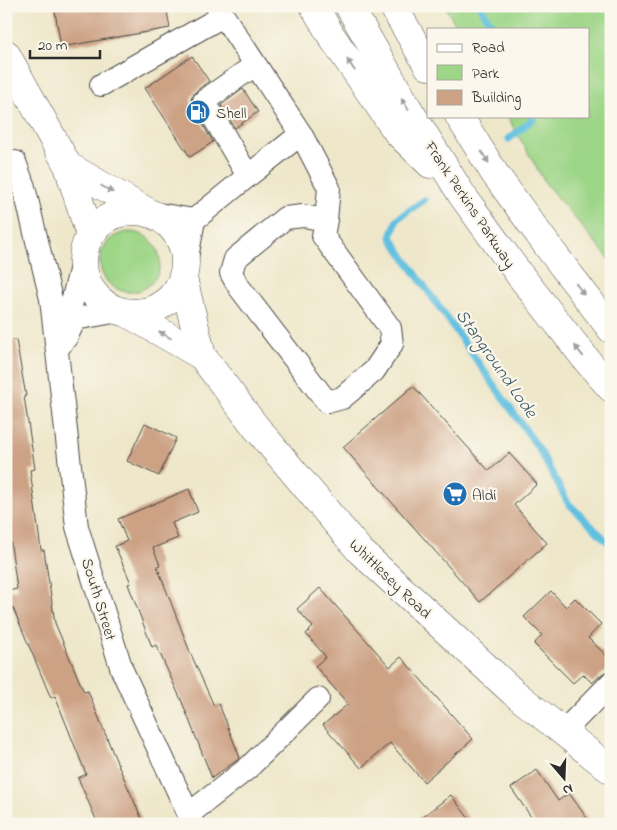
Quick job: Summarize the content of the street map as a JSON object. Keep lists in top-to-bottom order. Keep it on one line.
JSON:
{"streets":{"main road":["Frank Perkins Parkway","Whittlesey Road"],"street":["South Street"]},"crossings":[["Whittlesey Road","South Street"]],"water":["Stanground Lode"],"places":{"fuel station":["Shell"],"supermarket":["Aldi"]},"legend":["Road","Park","Building"],"scale_bar":"20 m","north":"bottom"}
